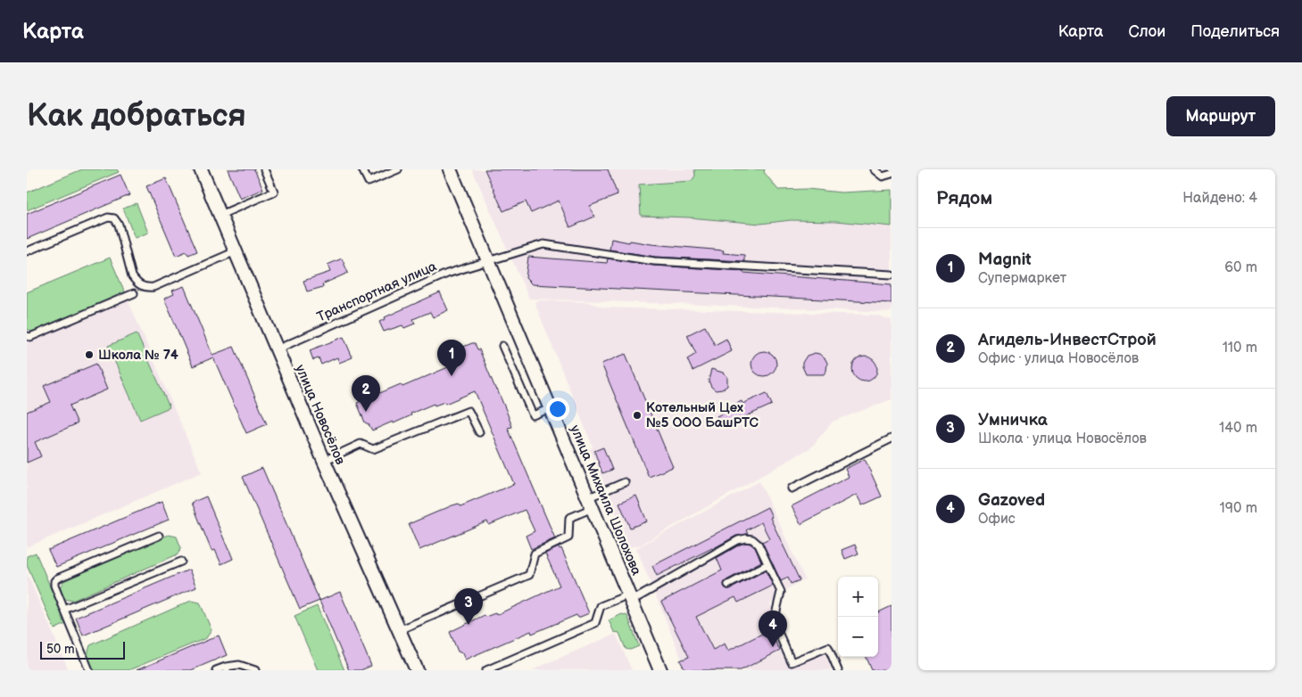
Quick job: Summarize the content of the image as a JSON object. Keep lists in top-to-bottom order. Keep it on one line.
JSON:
{"streets":{"street":["улица Новосёлов","улица Михаила Шолохова"],"lane":["Транспортная улица"]},"crossings":[["Транспортная улица","улица Новосёлов"],["Транспортная улица","улица Михаила Шолохова"]],"places":["Школа № 74","Котельный Цех №5 ООО БашРТС"],"scale_bar":"50 m","page":{"header":"Карта","nav":["Карта","Слои","Поделиться"],"buttons":"Маршрут","title":"Как добраться","heading":["Рядом","Найдено: 4"],"list":[{"mark":"1","name":"Magnit","note":"Супермаркет","value":"60 m"},{"mark":"2","name":"Агидель-ИнвестСтрой","note":"Офис · улица Новосёлов","value":"110 m"},{"mark":"3","name":"Умничка","note":"Школа · улица Новосёлов","value":"140 m"},{"mark":"4","name":"Gazoved","note":"Офис","value":"190 m"}],"pins":["1","2","3","4"],"map_buttons":["+","−"],"scale":"50 m"}}
